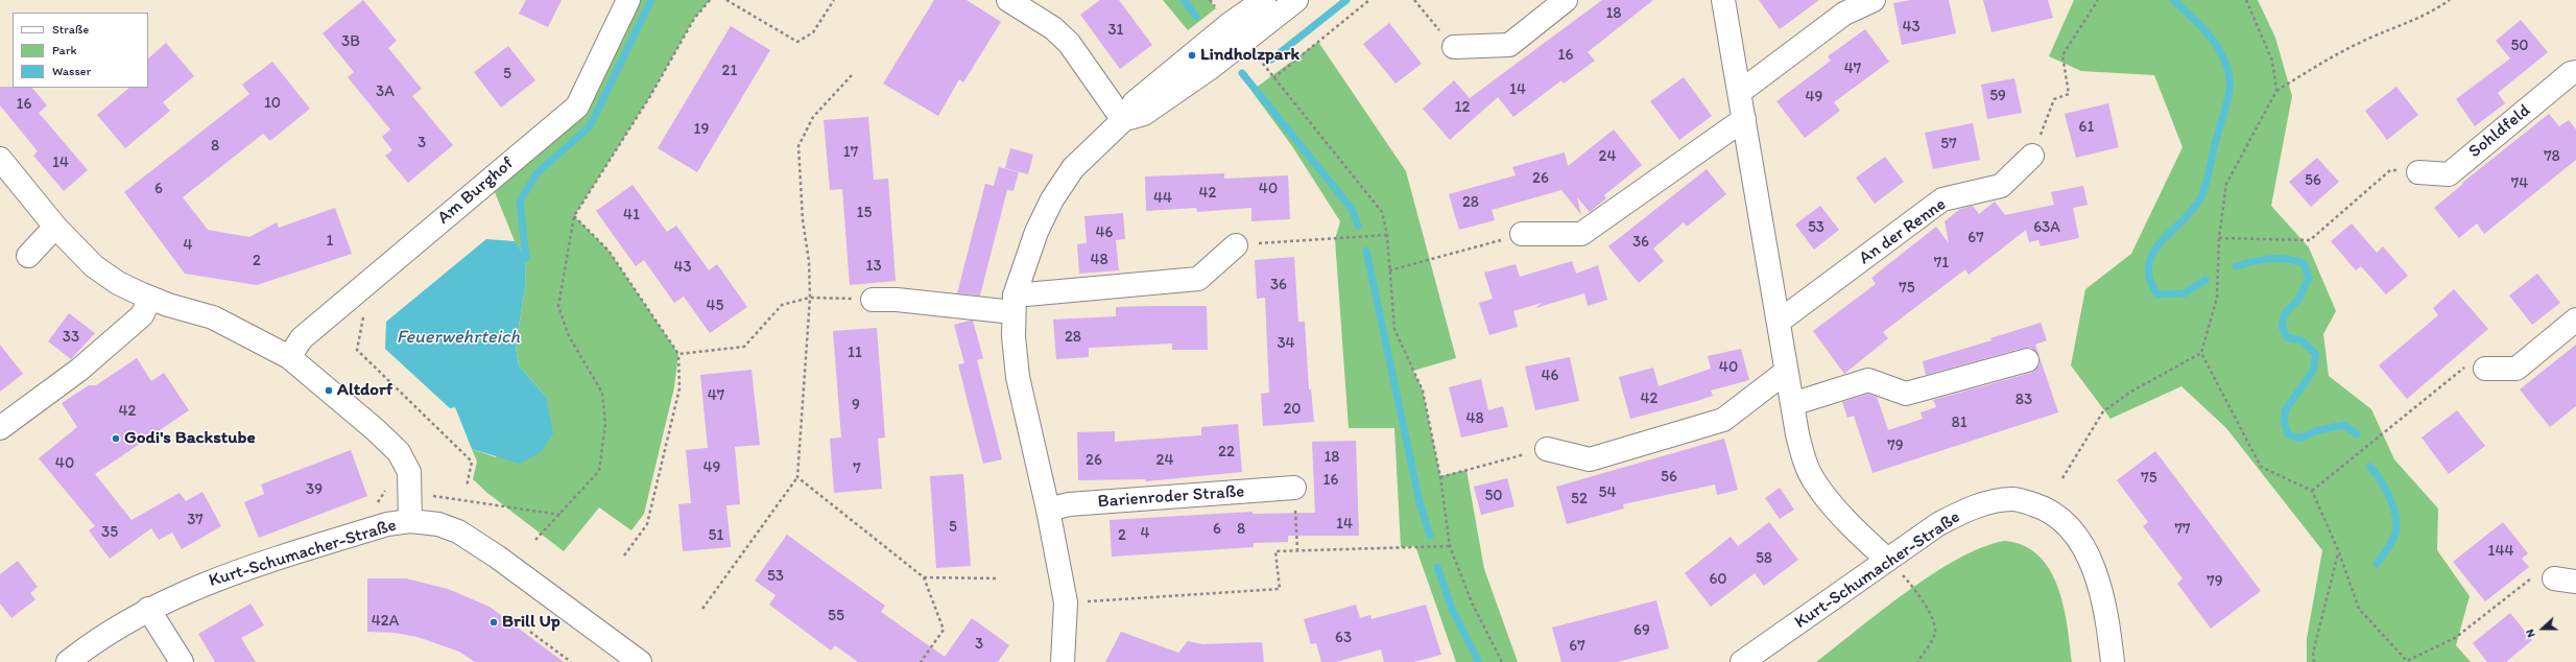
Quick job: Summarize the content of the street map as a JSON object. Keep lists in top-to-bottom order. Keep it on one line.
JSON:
{"streets":{"street":["Sohldfeld","Am Burghof","An der Renne","Barienroder Straße","Kurt-Schumacher-Straße"]},"water":["Feuerwehrteich"],"places":["Lindholzpark","Altdorf","Godi's Backstube","Brill Up"],"house_numbers":["18","43","31","3B","50","16","47","21","5","14","3A","59","49","10","16","12","61","19","3","57","8","17","24","78","14","26","56","74","6","40","42","44","28","15","41","53","63A","46","67","1","36","4","48","2","71","13","43","36","75","45","33","28","34","11","40","46","47","42","83","9","20","42","48","81","79","22","18","26","24","40","49","7","56","75","16","39","54","50","52","37","14","5","6","8","77","35","4","51","2","144","58","53","60","79","55","42A","69","63","3","67"],"legend":["Straße","Park","Wasser"],"north":"left"}
